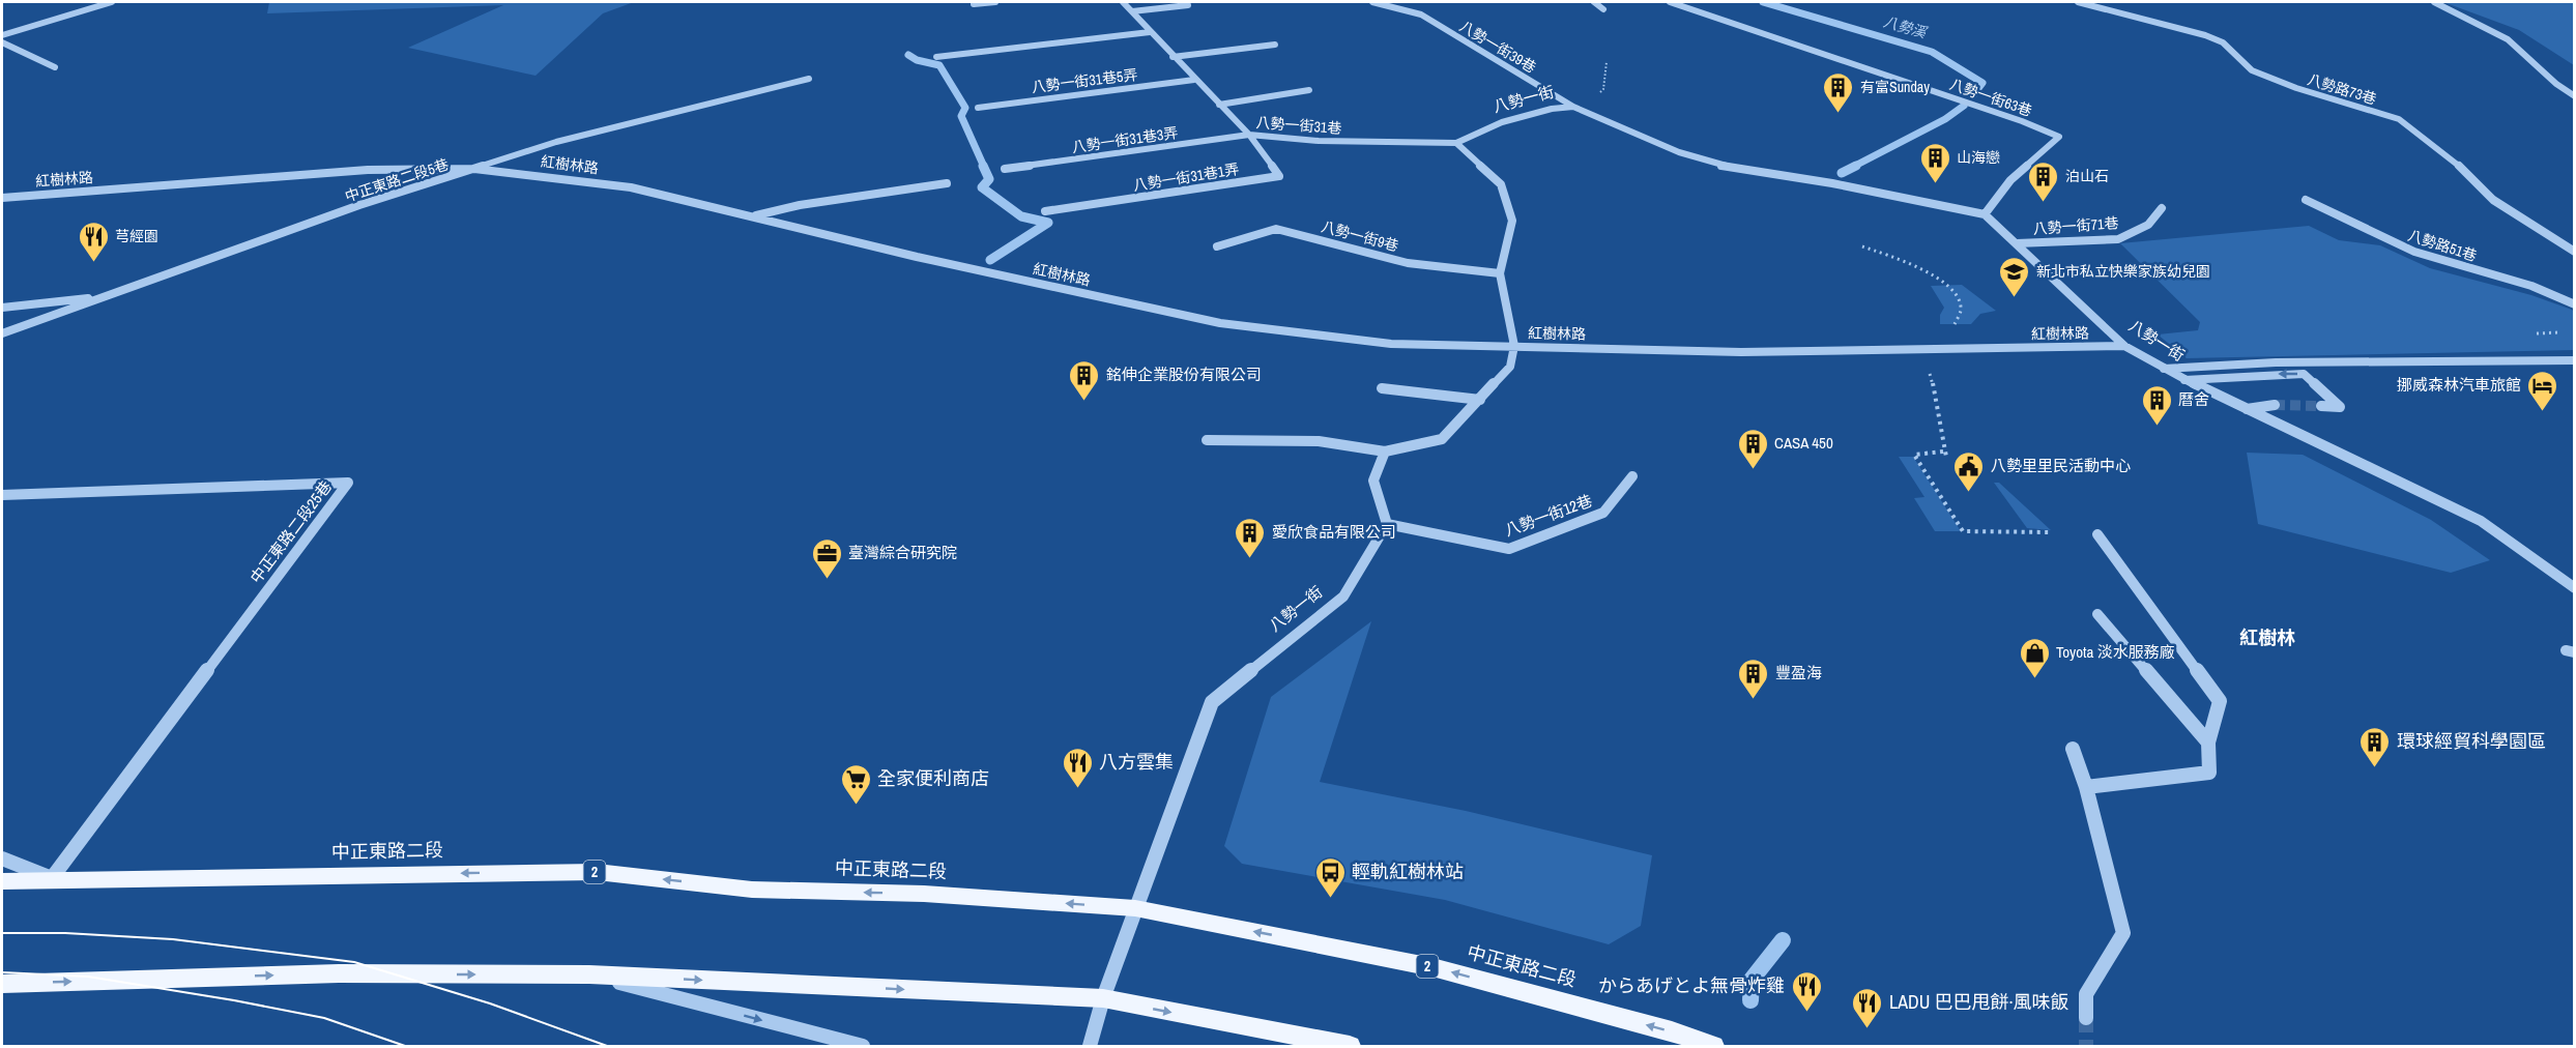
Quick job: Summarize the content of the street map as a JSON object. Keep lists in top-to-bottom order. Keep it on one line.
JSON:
{"streets":{"main road":["中正東路二段","2"],"street":["八勢一街39巷","八勢一街31巷5弄","八勢路73巷","八勢一街63巷","八勢一街","八勢一街31巷","八勢一街31巷3弄","紅樹林路","八勢一街31巷1弄","中正東路二段5巷","八勢一街71巷","八勢一街9巷","八勢路51巷","八勢一街12巷","中正東路二段25巷"]},"crossings":[["八勢一街39巷","八勢一街"],["八勢一街31巷5弄","八勢一街31巷"],["八勢一街63巷","八勢一街"],["八勢一街","八勢一街31巷"],["八勢一街","紅樹林路"],["八勢一街","八勢一街71巷"],["八勢一街","八勢一街12巷"],["八勢一街","中正東路二段"],["八勢一街31巷","八勢一街31巷3弄"],["八勢一街31巷","八勢一街31巷1弄"],["八勢一街31巷3弄","八勢一街31巷1弄"],["紅樹林路","中正東路二段5巷"],["中正東路二段25巷","中正東路二段"],["中正東路二段25巷","2"],["中正東路二段","2"]],"districts":["紅樹林"],"water":["八勢溪"],"places":{"building":["有富Sunday","山海戀","泊山石","銘伸企業股份有限公司","曆舍","CASA 450","愛欣食品有限公司","豐盈海","環球經貿科學園區"],"restaurant":["芎經園","八方雲集","からあげとよ無骨炸雞","LADU 巴巴甩餅·風味飯"],"school or university":["新北市私立快樂家族幼兒園"],"hotel":["挪威森林汽車旅館"],"public building":["八勢里里民活動中心"],"office":["臺灣綜合研究院"],"shop":["Toyota 淡水服務廠"],"supermarket":["全家便利商店"],"bus stop":["輕軌紅樹林站"]}}
